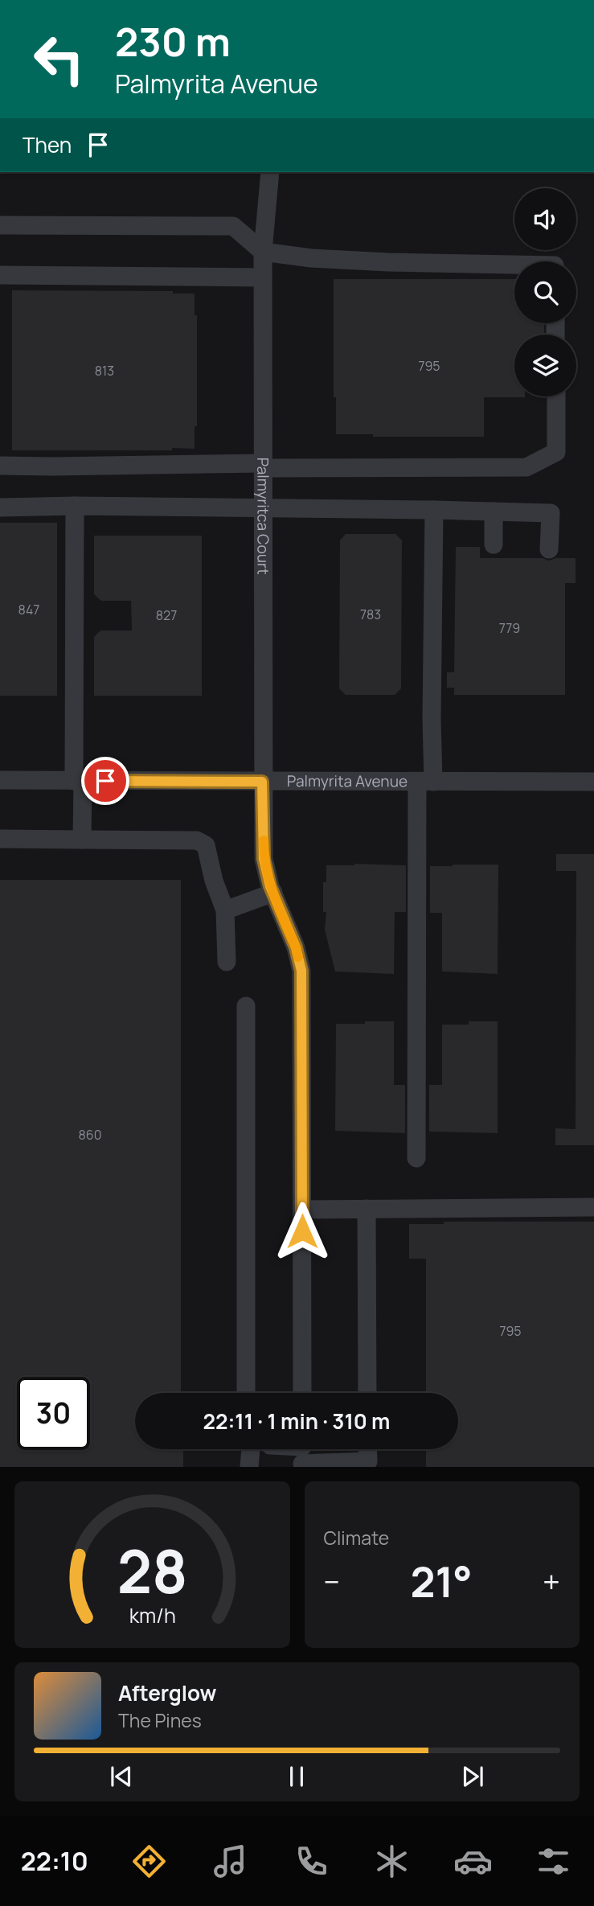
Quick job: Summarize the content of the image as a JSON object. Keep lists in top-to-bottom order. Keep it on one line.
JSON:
{"streets":{"street":["Palmyritca Court","Palmyrita Avenue"]},"crossings":[["Palmyritca Court","Palmyrita Avenue"]],"house_numbers":["795","813","847","783","827","779","860","795"],"page":{"turn":["230 m","Palmyrita Avenue"],"then":"Then","limit":"30","trip":"22:11 · 1 min · 310 m","tile":"Climate","heat":["−","21°","+"],"song":["Afterglow","The Pines"],"tabs":"22:10","gauge":["28","km/h"]}}
